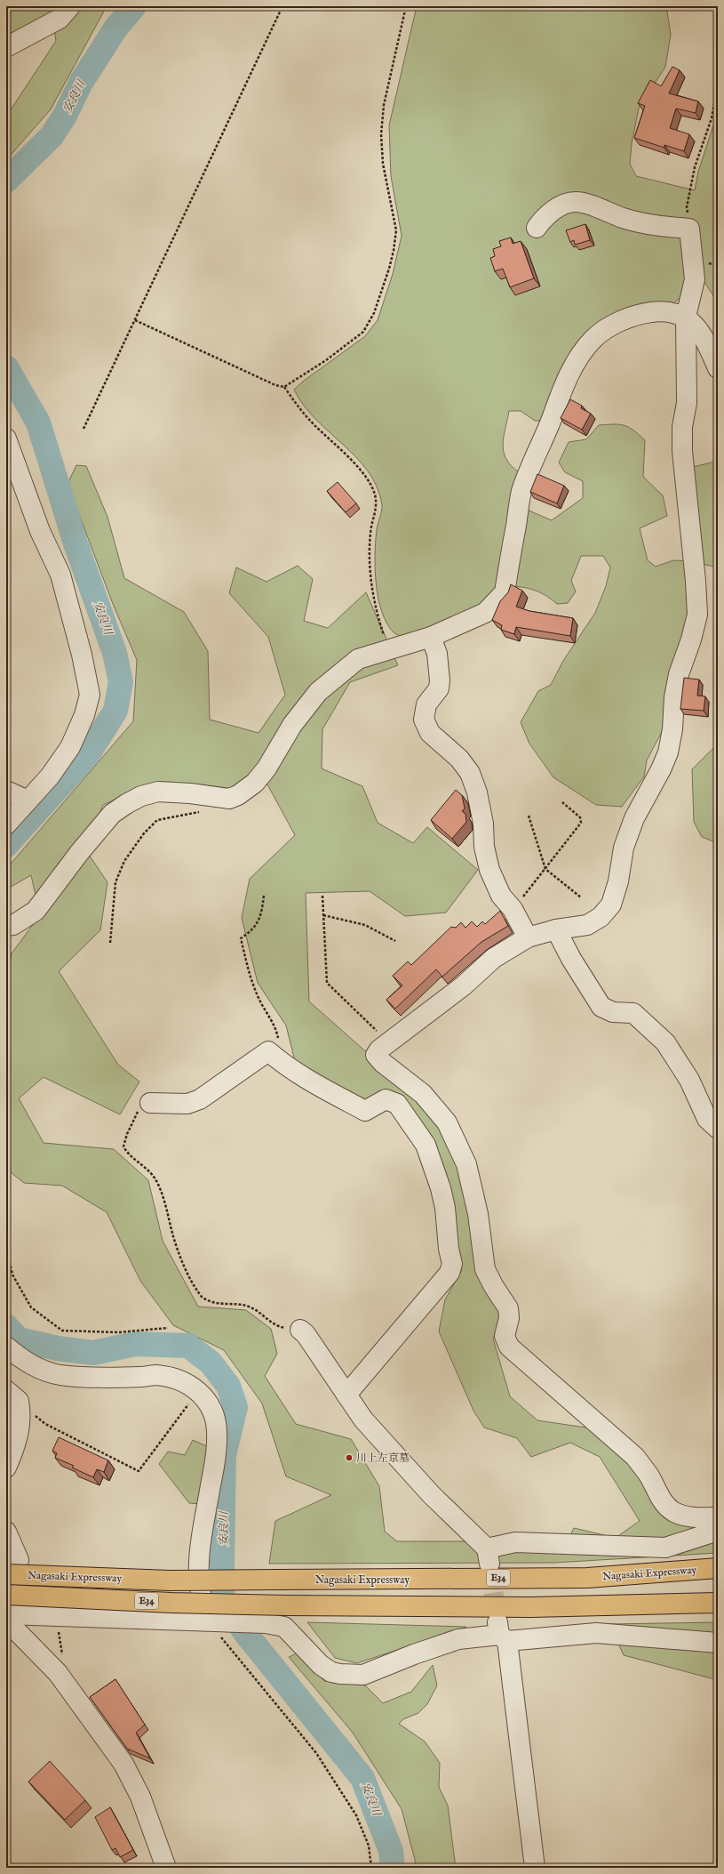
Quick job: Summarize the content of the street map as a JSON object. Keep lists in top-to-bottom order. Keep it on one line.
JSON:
{"streets":{"highway":["Nagasaki Expressway","E34"]},"water":["安良川"],"places":["川上左京墓"]}
